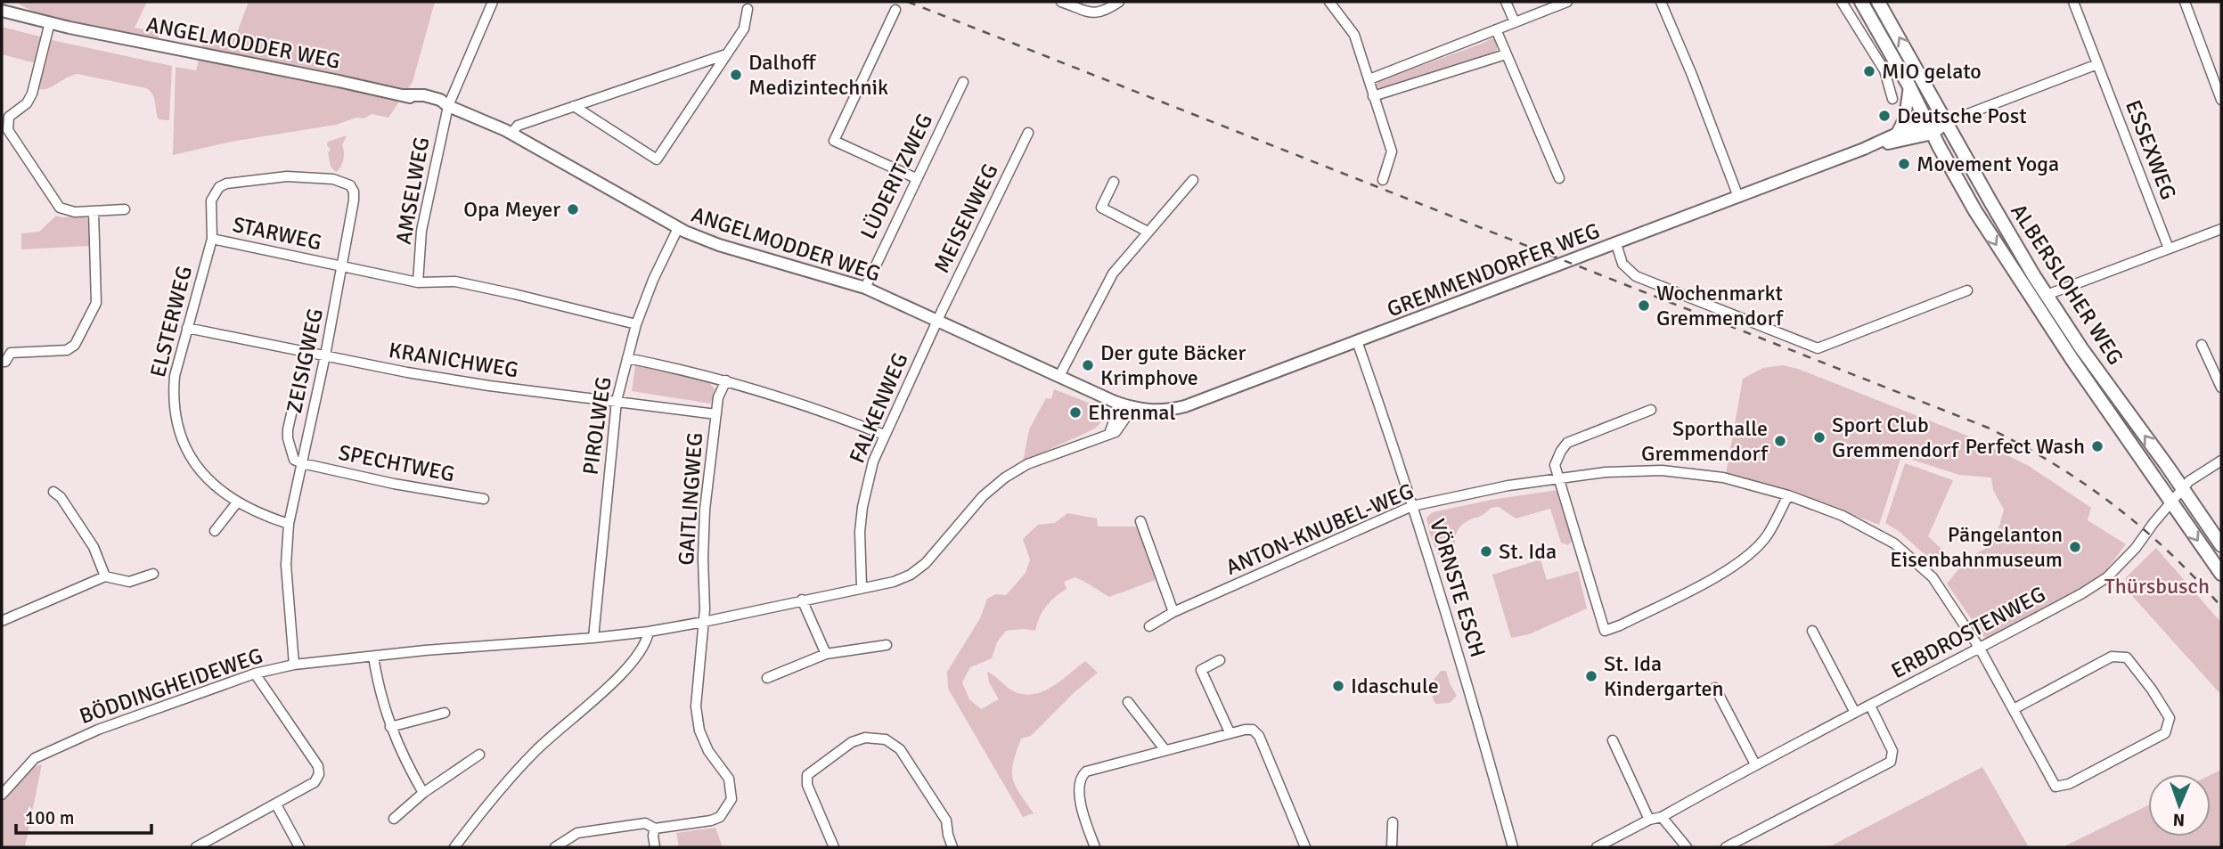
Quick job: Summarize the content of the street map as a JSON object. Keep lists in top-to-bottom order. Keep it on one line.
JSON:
{"streets":{"main road":["ALBERSLOHER WEG"],"street":["ANGELMODDER WEG","ESSEXWEG","LÜDERITZWEG","AMSELWEG","MEISENWEG","STARWEG","GREMMENDORFER WEG","ELSTERWEG","KRANICHWEG","ZEISIGWEG","FALKENWEG","PIROLWEG","SPECHTWEG","GAITLINGWEG","ANTON-KNUBEL-WEG","VÖRNSTE ESCH","ERBDROSTENWEG","BÖDDINGHEIDEWEG"]},"crossings":[["ANGELMODDER WEG","LÜDERITZWEG"],["ANGELMODDER WEG","AMSELWEG"],["ANGELMODDER WEG","MEISENWEG"],["ANGELMODDER WEG","GREMMENDORFER WEG"],["ANGELMODDER WEG","FALKENWEG"],["ANGELMODDER WEG","PIROLWEG"],["AMSELWEG","STARWEG"],["MEISENWEG","FALKENWEG"],["STARWEG","ELSTERWEG"],["STARWEG","ZEISIGWEG"],["STARWEG","PIROLWEG"],["GREMMENDORFER WEG","ALBERSLOHER WEG"],["GREMMENDORFER WEG","VÖRNSTE ESCH"],["ALBERSLOHER WEG","ERBDROSTENWEG"],["ELSTERWEG","KRANICHWEG"],["ELSTERWEG","ZEISIGWEG"],["KRANICHWEG","ZEISIGWEG"],["KRANICHWEG","PIROLWEG"],["KRANICHWEG","GAITLINGWEG"],["ZEISIGWEG","SPECHTWEG"],["ZEISIGWEG","BÖDDINGHEIDEWEG"],["PIROLWEG","BÖDDINGHEIDEWEG"],["ANTON-KNUBEL-WEG","VÖRNSTE ESCH"],["ANTON-KNUBEL-WEG","ERBDROSTENWEG"]],"parks":["Thürsbusch"],"places":["MIO gelato","Dalhoff Medizintechnik","Deutsche Post","Movement Yoga","Opa Meyer","Wochenmarkt Gremmendorf","Der gute Bäcker Krimphove","Ehrenmal","Sport Club Gremmendorf","Sporthalle Gremmendorf","Perfect Wash","Pängelanton Eisenbahnmuseum","St. Ida","St. Ida Kindergarten","Idaschule"],"scale_bar":"100 m","north":"bottom"}
